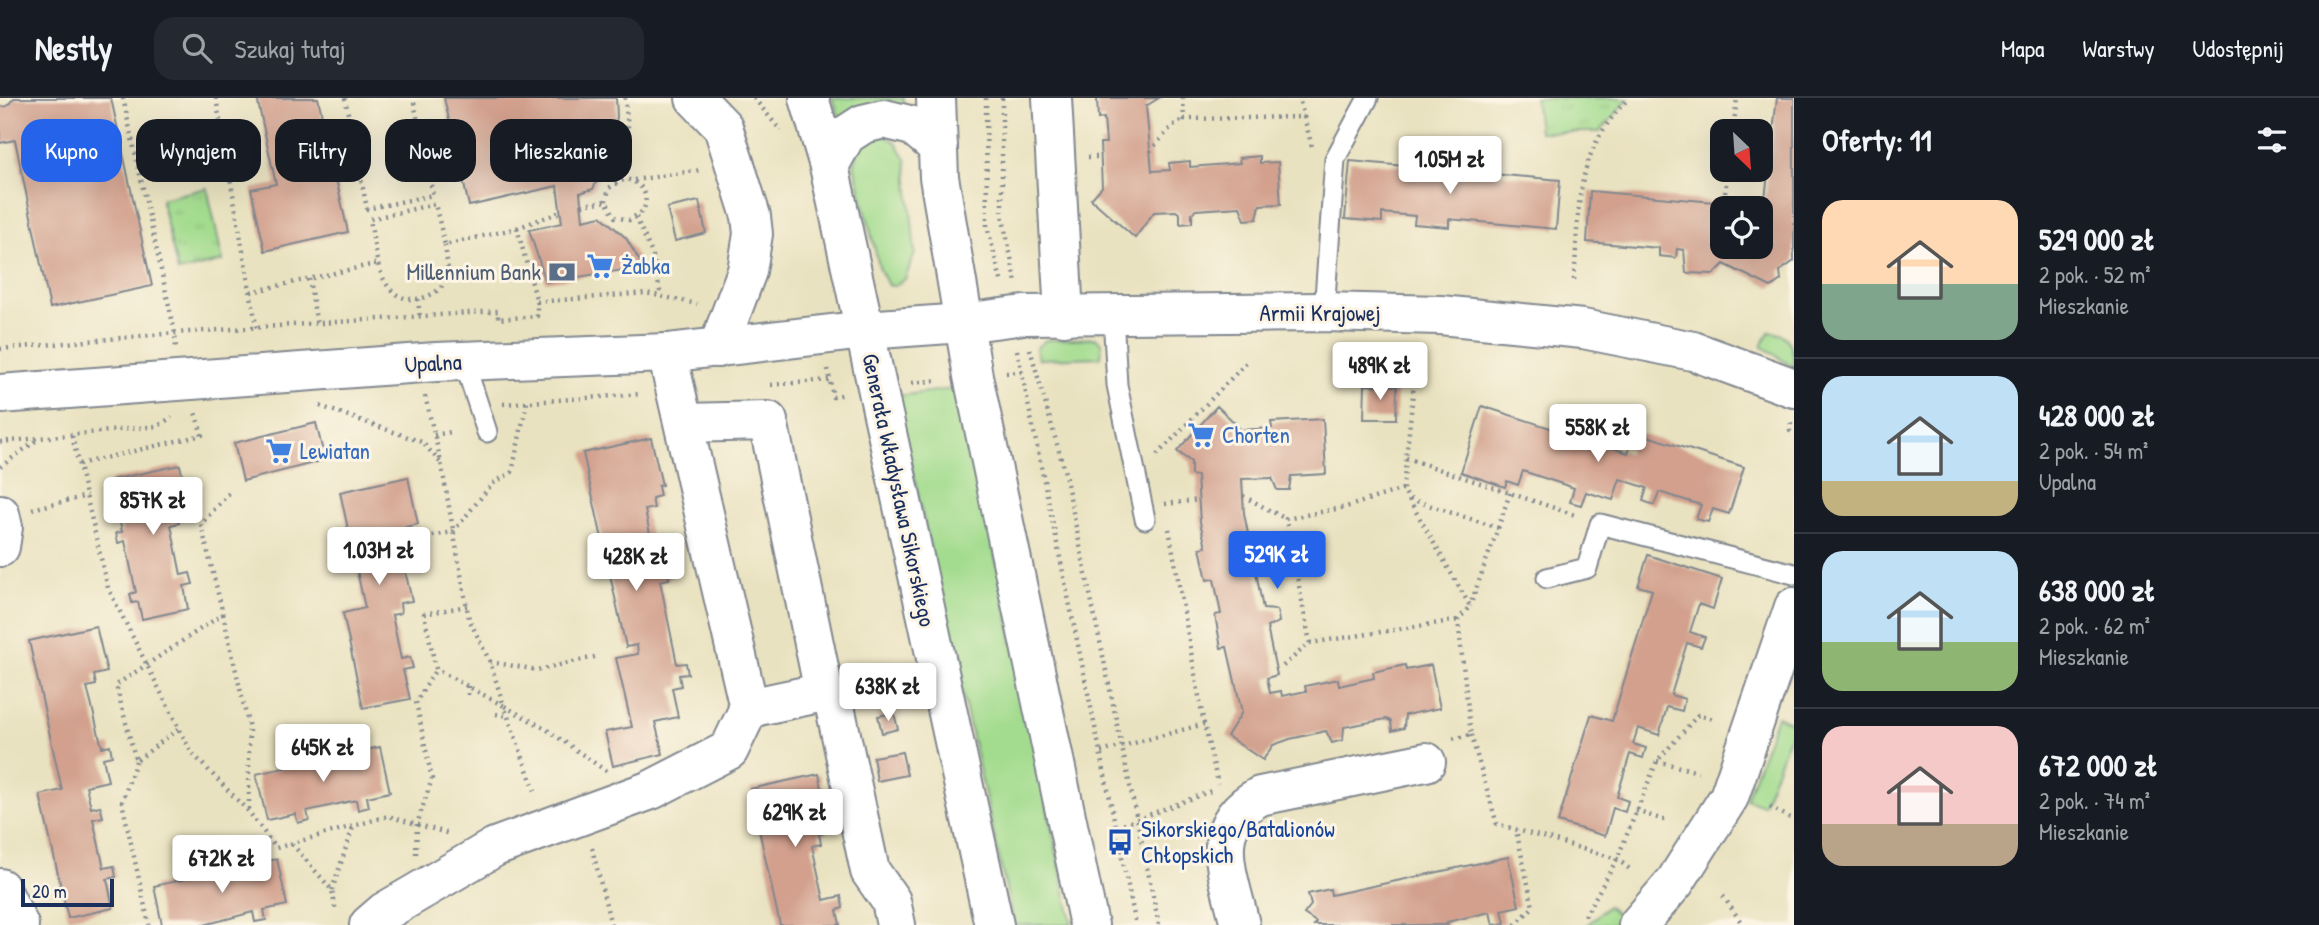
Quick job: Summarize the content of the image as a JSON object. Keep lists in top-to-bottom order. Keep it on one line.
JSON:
{"streets":{"street":["Armii Krajowej","Upalna","Generała Władysława Sikorskiego"]},"crossings":[["Armii Krajowej","Upalna"],["Armii Krajowej","Generała Władysława Sikorskiego"],["Upalna","Generała Władysława Sikorskiego"]],"places":{"supermarket":["Żabka","Chorten","Lewiatan"],"bank":["Millennium Bank"],"bus stop":["Sikorskiego/Batalionów Chłopskich"]},"scale_bar":"20 m","north":"bottom right","page":{"header":"Nestly","search":"Szukaj tutaj","nav":["Mapa","Warstwy","Udostępnij"],"heading":"Oferty: 11","chip":["Kupno","Wynajem","Filtry","Nowe","Mieszkanie"],"price":["1.05M zł","489K zł","558K zł","857K zł","1.03M zł","529K zł","428K zł","638K zł","645K zł","629K zł","672K zł"],"list":[{"name":"529 000 zł","note":"2 pok. · 52 m² · Mieszkanie"},{"name":"428 000 zł","note":"2 pok. · 54 m² · Upalna"},{"name":"638 000 zł","note":"2 pok. · 62 m² · Mieszkanie"},{"name":"672 000 zł","note":"2 pok. · 74 m² · Mieszkanie"}],"scale":"20 m"}}
